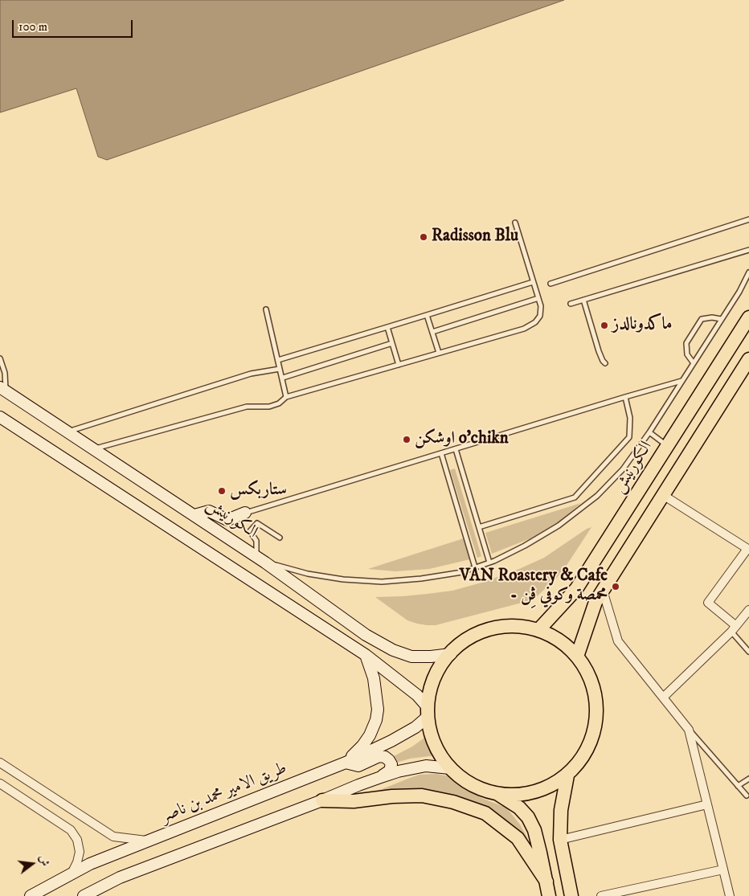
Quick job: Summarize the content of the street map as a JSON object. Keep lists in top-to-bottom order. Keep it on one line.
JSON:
{"streets":{"main road":["الكورنيش","طريق الامير محمد بن ناصر"]},"places":["Radisson Blu","ماكدونالدز","اوشكن o'chikn","ستاربكس","VAN Roastery & Cafe - محمصة وكوفي ڤِن"],"scale_bar":"100 m","north":"right"}
